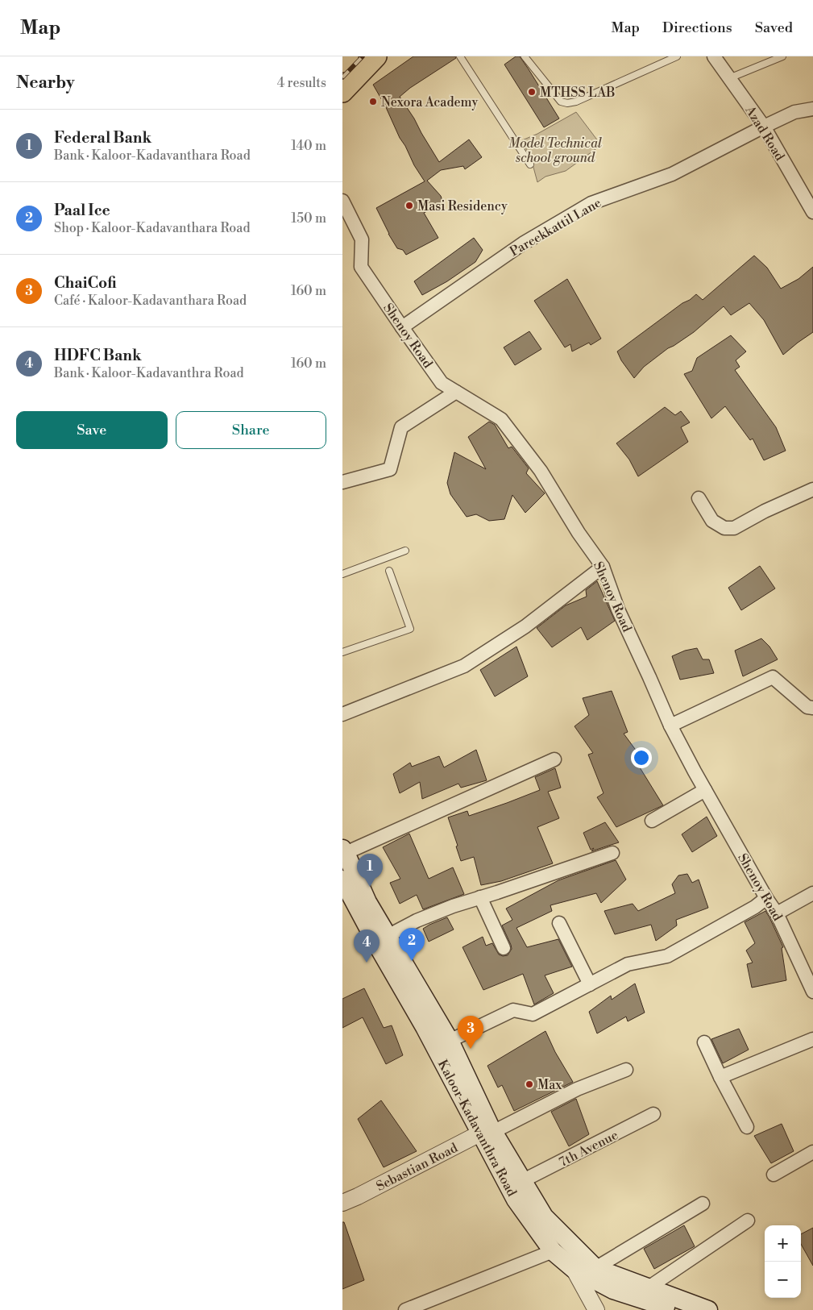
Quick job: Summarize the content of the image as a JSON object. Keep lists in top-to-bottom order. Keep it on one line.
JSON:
{"streets":{"main road":["Kaloor-Kadavanthra Road"],"street":["Azad Road","Pareekkattil Lane","Shenoy Road","7th Avenue","Sebastian Road"]},"crossings":[["Azad Road","Pareekkattil Lane"],["Pareekkattil Lane","Shenoy Road"],["Kaloor-Kadavanthra Road","Sebastian Road"]],"parks":["Model Technical school ground"],"places":["MTHSS LAB","Nexora Academy","Masi Residency","Max"],"page":{"header":"Map","nav":["Map","Directions","Saved"],"heading":["Nearby","4 results"],"list":[{"mark":"1","name":"Federal Bank","note":"Bank · Kaloor-Kadavanthara Road","value":"140 m"},{"mark":"2","name":"Paal Ice","note":"Shop · Kaloor-Kadavanthara Road","value":"150 m"},{"mark":"3","name":"ChaiCofi","note":"Café · Kaloor-Kadavanthara Road","value":"160 m"},{"mark":"4","name":"HDFC Bank","note":"Bank · Kaloor-Kadavanthra Road","value":"160 m"}],"buttons":["Save","Share"],"pins":["1","2","4","3"],"map_buttons":["+","−"]}}
